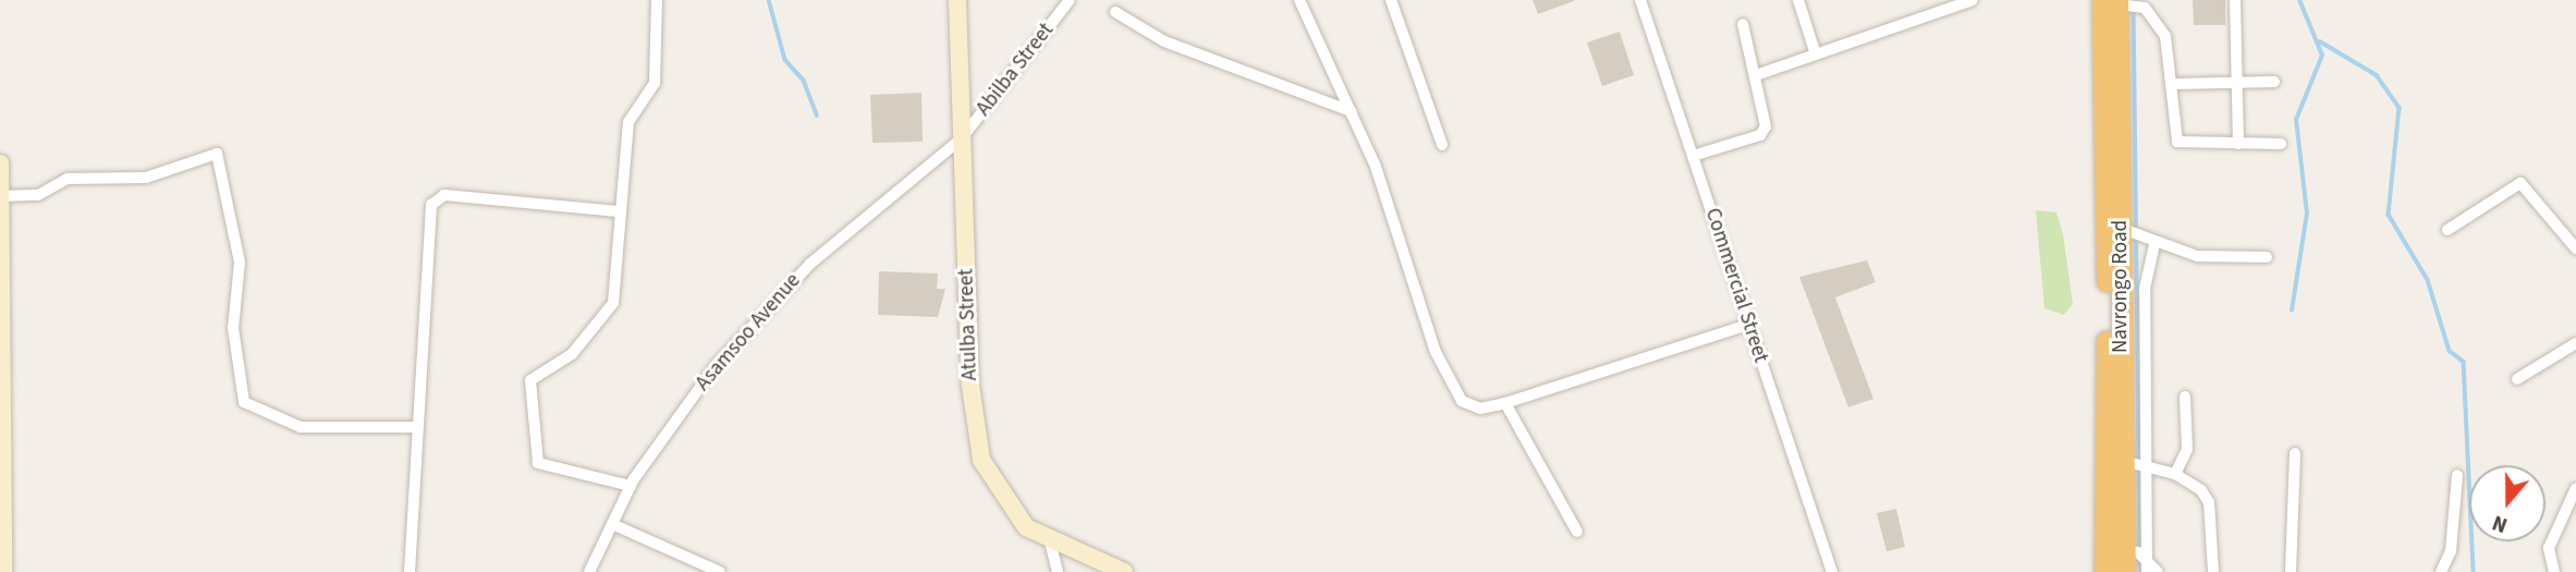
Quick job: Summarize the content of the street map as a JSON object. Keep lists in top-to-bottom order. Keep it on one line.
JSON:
{"streets":{"highway":["Navrongo Road"],"street":["Abilba Street","Commercial Street","Atulba Street","Asamsoo Avenue"]},"crossings":[["Abilba Street","Atulba Street"],["Abilba Street","Asamsoo Avenue"],["Atulba Street","Asamsoo Avenue"]],"north":"bottom"}
